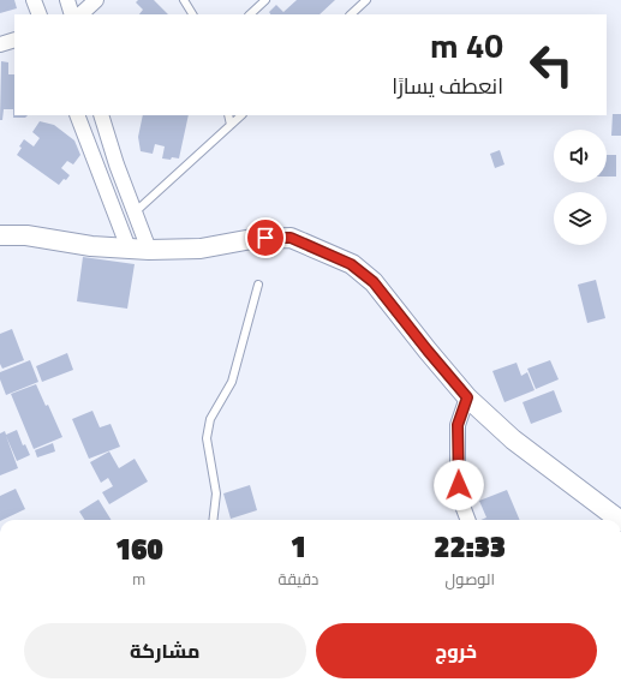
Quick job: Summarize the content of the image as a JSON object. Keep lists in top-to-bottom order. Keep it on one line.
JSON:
{"page":{"turn":["40 m","انعطف يسارًا"],"eta":["22:33","الوصول","1","دقيقة","160","m"],"buttons":["خروج","مشاركة"]}}
